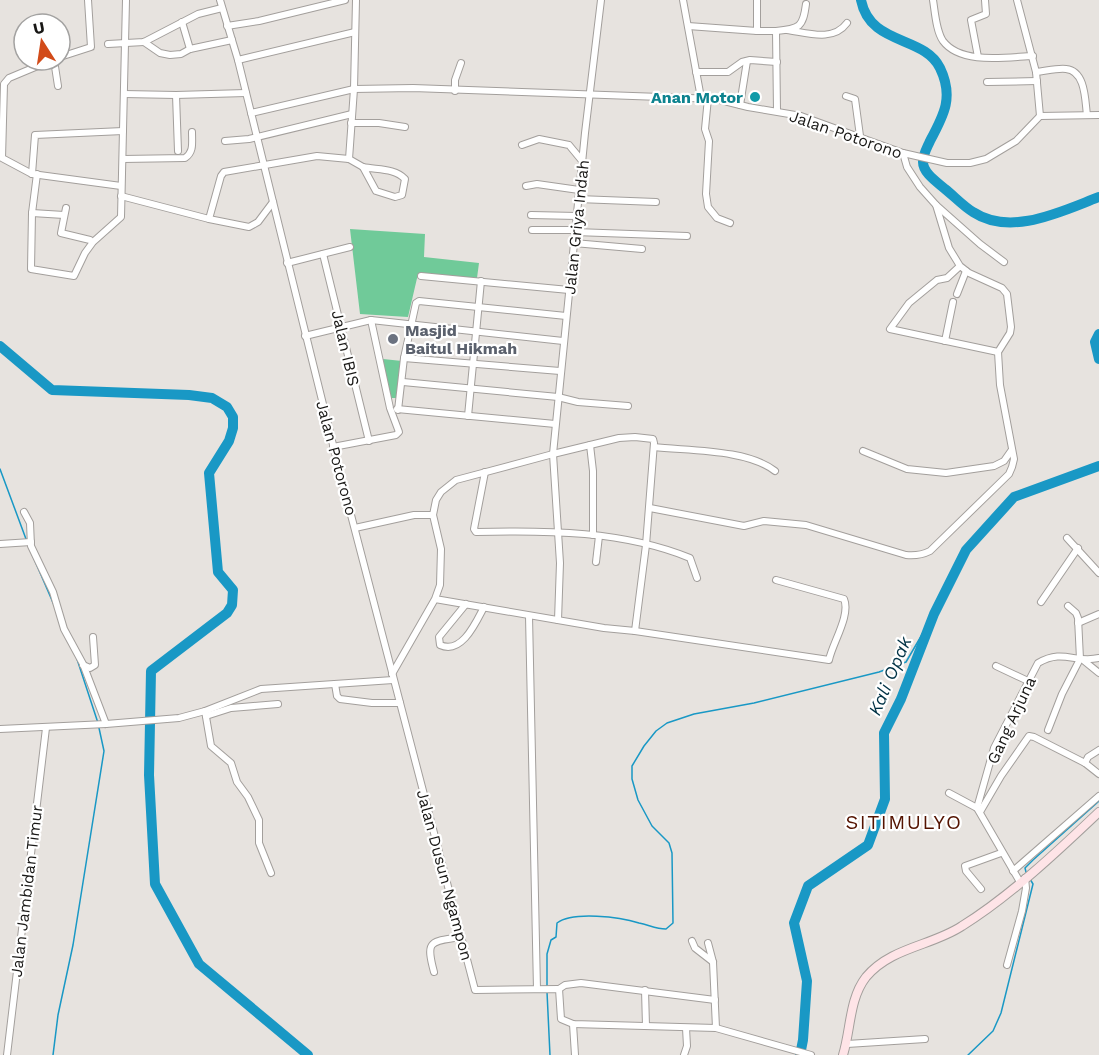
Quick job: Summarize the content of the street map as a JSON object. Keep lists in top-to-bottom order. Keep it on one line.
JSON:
{"streets":{"street":["Jalan Potorono","Jalan Griya Indah","Jalan IBIS","Gang Arjuna","Jalan Dusun Ngampon","Jalan Jambidan Timur"]},"crossings":[["Jalan Potorono","Jalan Griya Indah"],["Jalan Potorono","Jalan Dusun Ngampon"]],"districts":["SITIMULYO"],"water":["Kali Opak"],"places":["Anan Motor","Masjid Baitul Hikmah"],"north":"top"}
